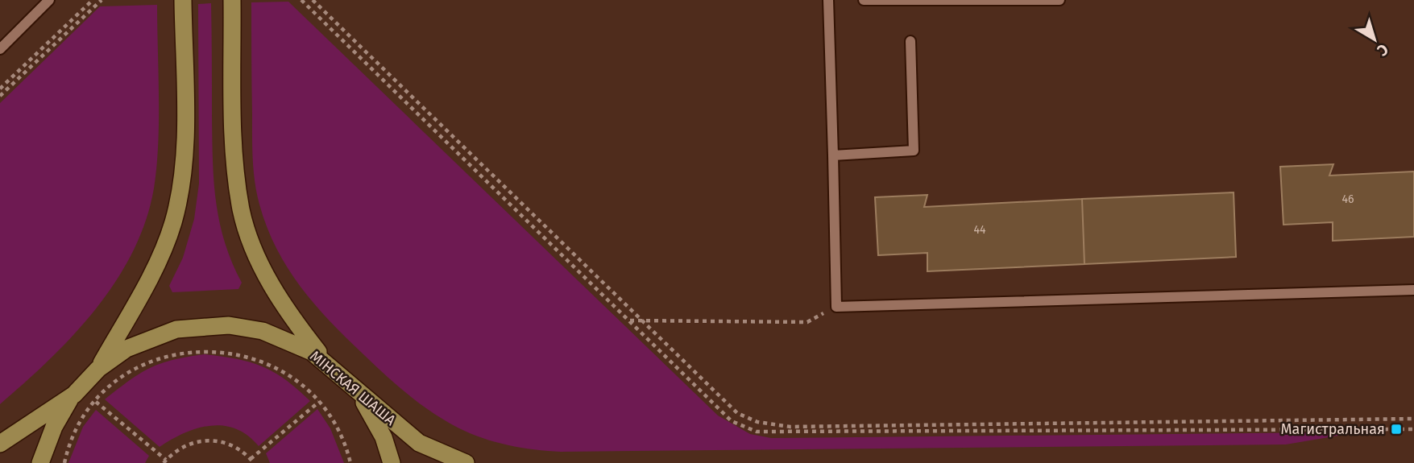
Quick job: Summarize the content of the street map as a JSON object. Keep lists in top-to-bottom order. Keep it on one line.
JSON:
{"streets":{"main road":["МІНСКАЯ ШАША"]},"places":{"transit":["Магистральная"]},"house_numbers":["46","44"],"north":"bottom right"}
